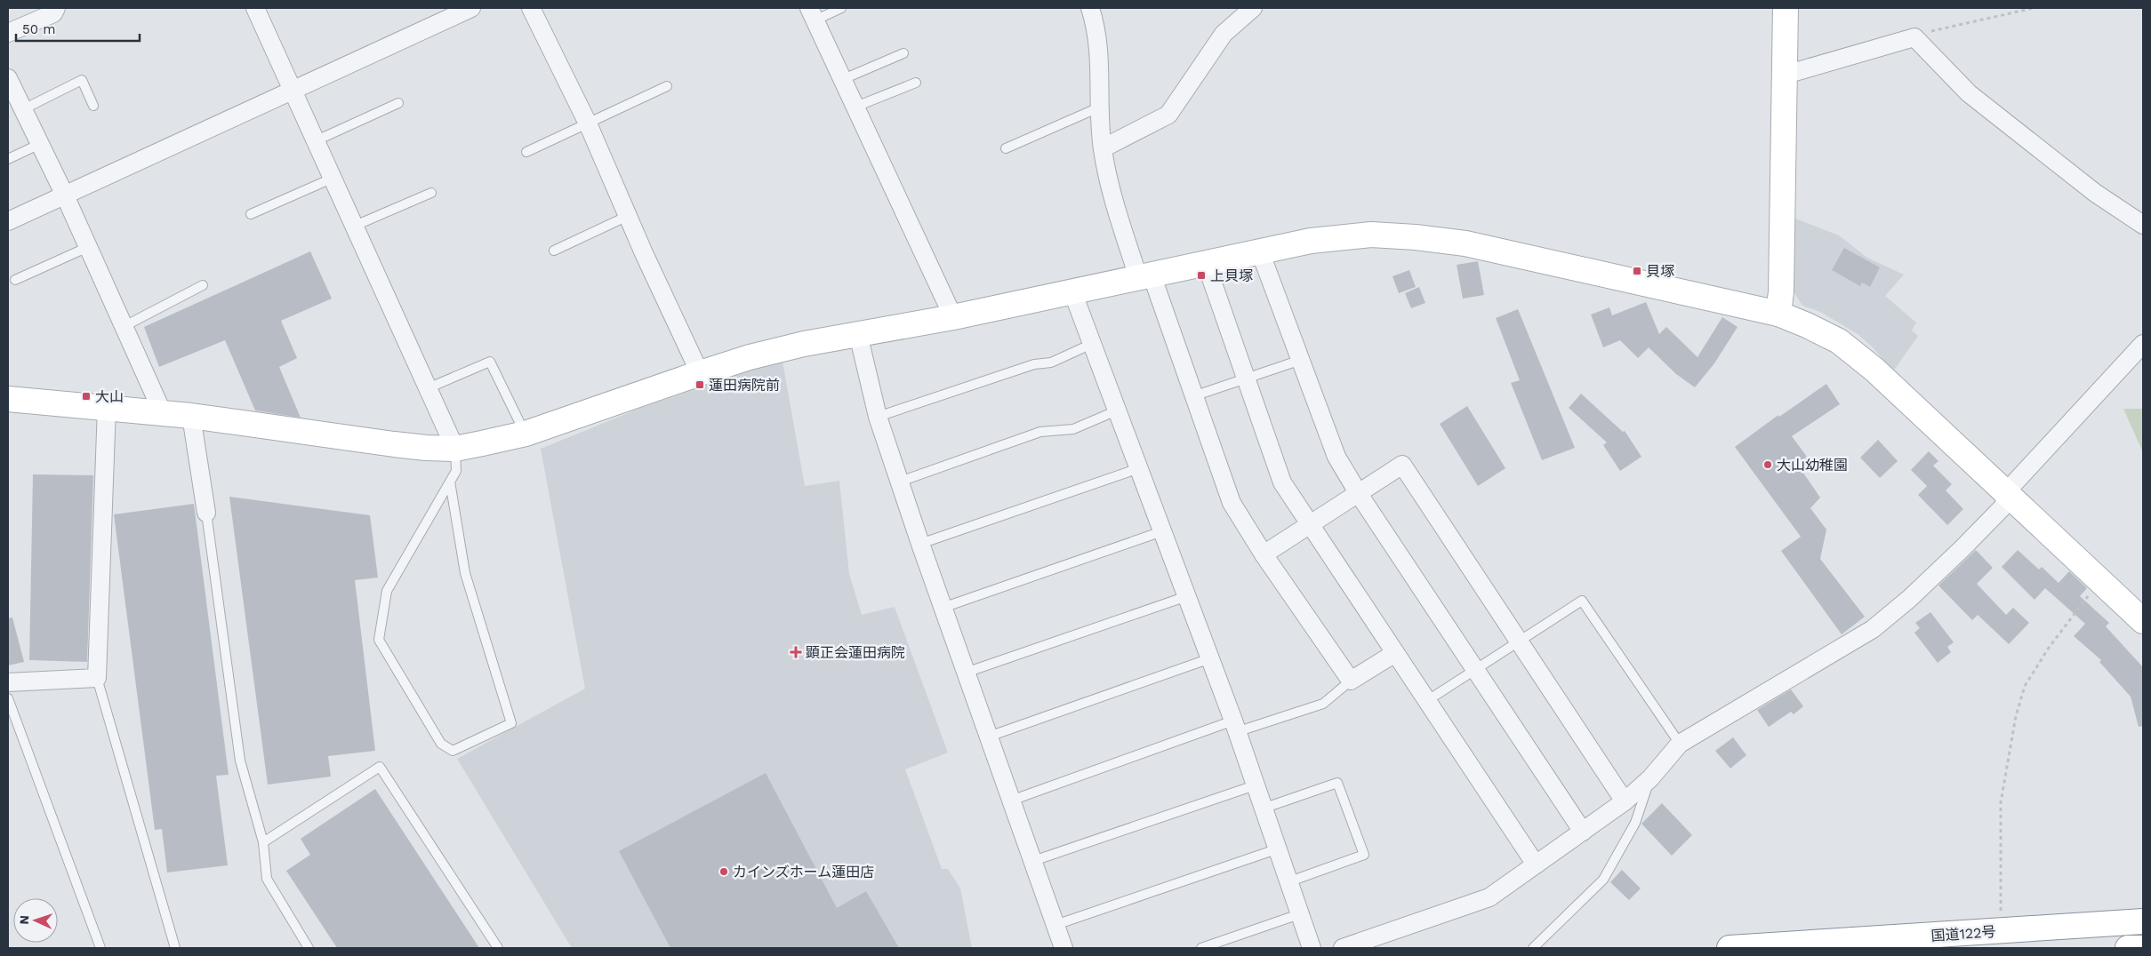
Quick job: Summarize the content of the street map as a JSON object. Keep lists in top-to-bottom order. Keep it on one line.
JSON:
{"streets":{"main road":["国道122号"]},"places":{"transit":["貝塚","上貝塚","蓮田病院前","大山"],"other":["大山幼稚園","カインズホーム蓮田店"],"health":["顕正会蓮田病院"]},"scale_bar":"50 m","north":"left"}
